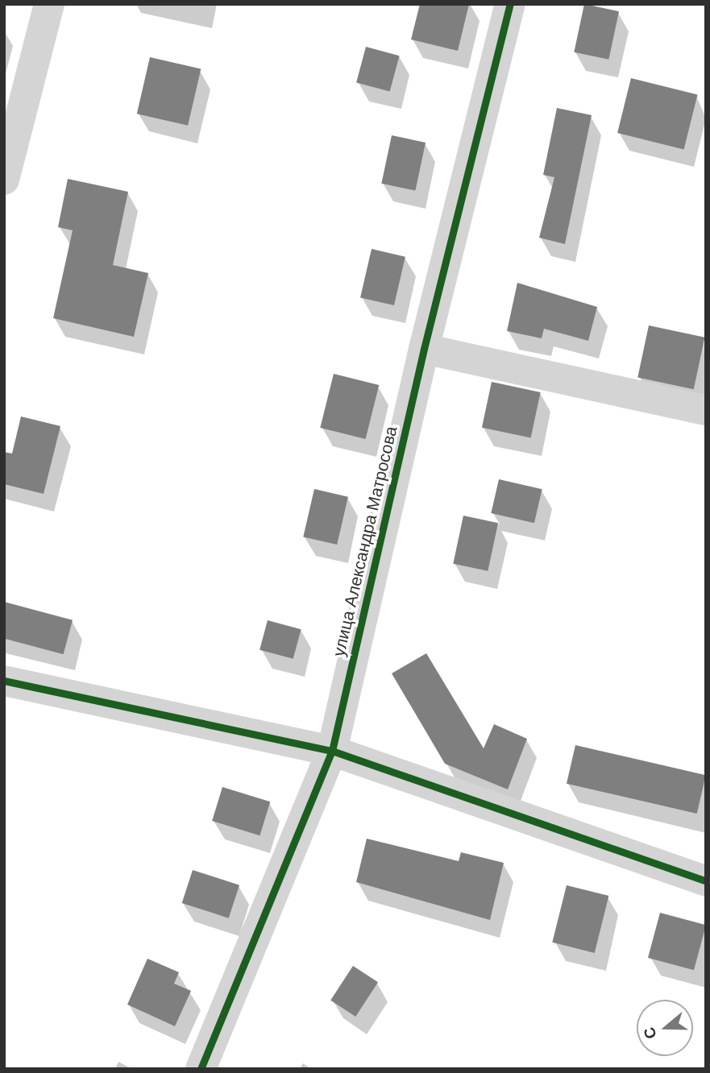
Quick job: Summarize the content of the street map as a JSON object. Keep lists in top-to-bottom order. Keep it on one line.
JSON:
{"streets":{"street":["улица Александра Матросова"]},"north":"left"}
